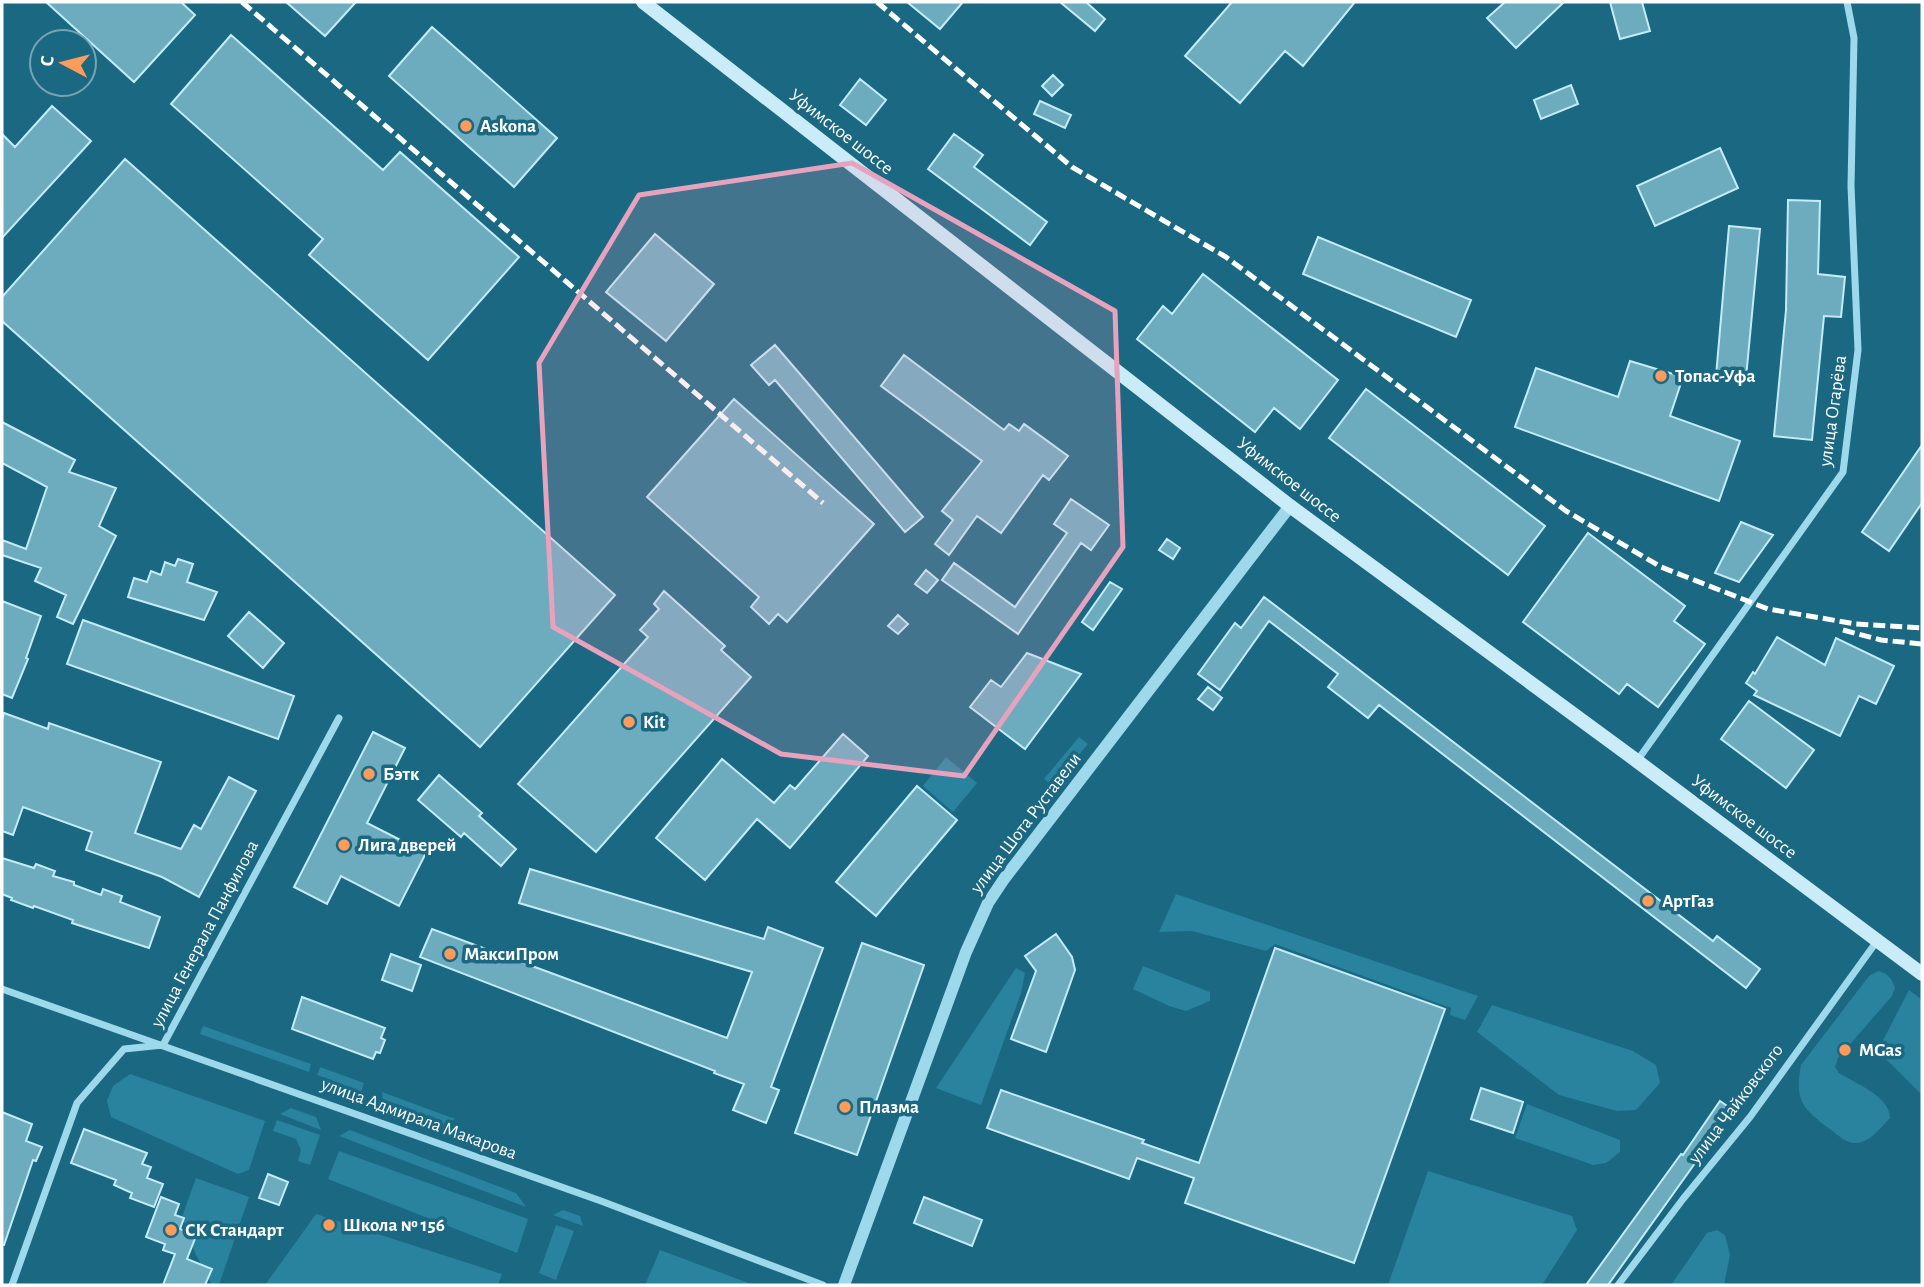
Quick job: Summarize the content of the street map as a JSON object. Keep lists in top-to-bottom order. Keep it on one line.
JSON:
{"streets":{"main road":["Уфимское шоссе"],"street":["улица Огарёва","улица Шота Руставели","улица Генерала Панфилова","улица Чайковского","улица Адмирала Макарова"]},"crossings":[["Уфимское шоссе","улица Огарёва"],["Уфимское шоссе","улица Шота Руставели"],["Уфимское шоссе","улица Чайковского"],["улица Генерала Панфилова","улица Адмирала Макарова"]],"places":["Askona","Топас-Уфа","Kit","Бэтк","Лига дверей","АртГаз","МаксиПром","MGas","Плазма","Школа № 156","СК Стандарт"],"north":"left"}
